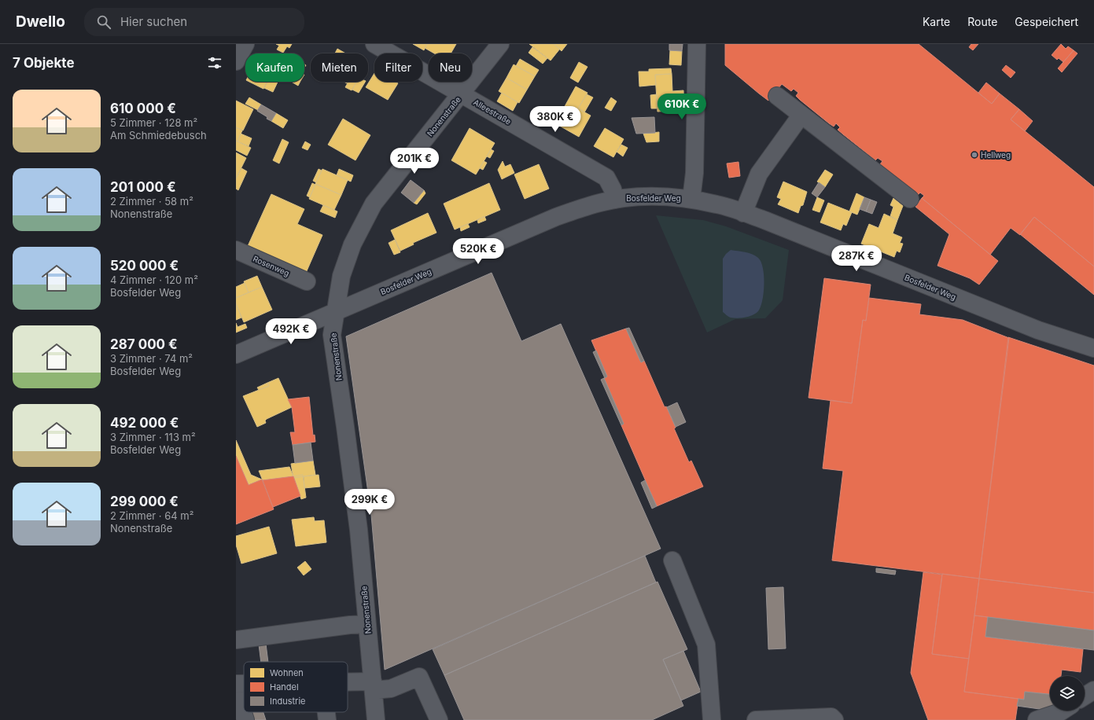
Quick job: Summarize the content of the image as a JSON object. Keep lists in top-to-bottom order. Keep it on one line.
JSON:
{"streets":{"street":["Alleestraße","Nonenstraße","Bosfelder Weg","Rosenweg"]},"crossings":[["Alleestraße","Nonenstraße"],["Alleestraße","Bosfelder Weg"],["Nonenstraße","Bosfelder Weg"]],"places":["Hellweg"],"legend":["Wohnen","Handel","Industrie"],"page":{"header":"Dwello","search":"Hier suchen","nav":["Karte","Route","Gespeichert"],"heading":"7 Objekte","chip":["Kaufen","Mieten","Filter","Neu"],"list":[{"name":"610 000 €","note":"5 Zimmer · 128 m² · Am Schmiedebusch"},{"name":"201 000 €","note":"2 Zimmer · 58 m² · Nonenstraße"},{"name":"520 000 €","note":"4 Zimmer · 120 m² · Bosfelder Weg"},{"name":"287 000 €","note":"3 Zimmer · 74 m² · Bosfelder Weg"},{"name":"492 000 €","note":"3 Zimmer · 113 m² · Bosfelder Weg"},{"name":"299 000 €","note":"2 Zimmer · 64 m² · Nonenstraße"}],"price":["610K €","380K €","201K €","520K €","287K €","492K €","299K €"]}}
